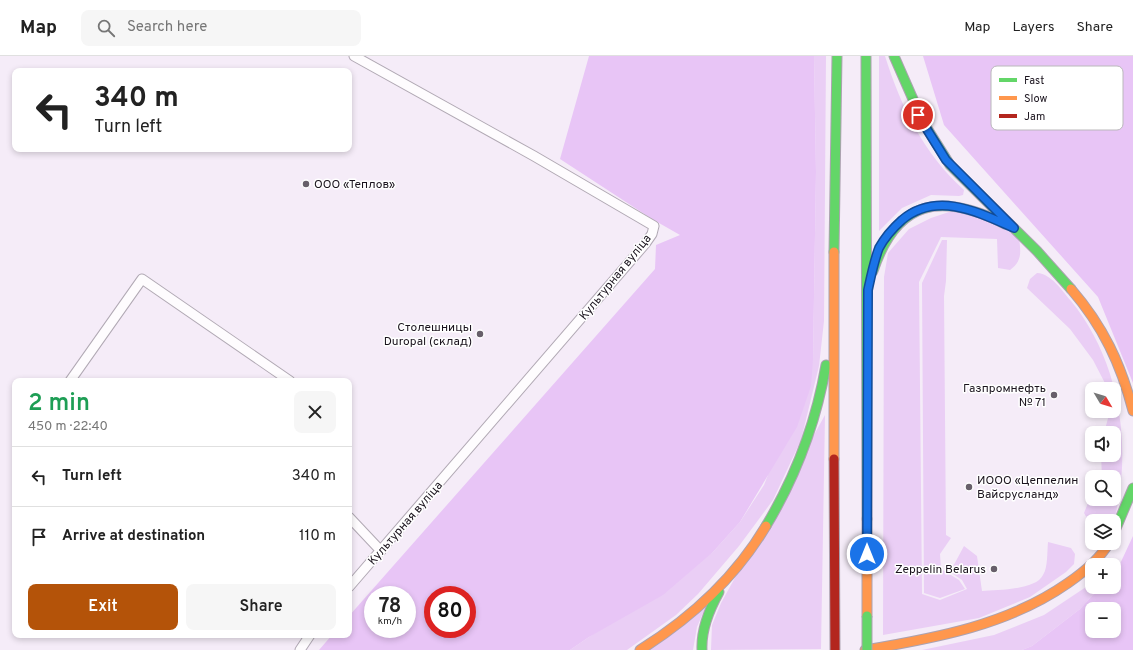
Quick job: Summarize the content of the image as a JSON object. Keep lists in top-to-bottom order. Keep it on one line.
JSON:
{"streets":{"street":["Культурная вуліца"]},"places":["ООО «Теплов»","Столешницы Duropal (склад)","Газпромнефть № 71","ИООО «Цеппелин Вайсрусланд»","Zeppelin Belarus"],"legend":["Fast","Slow","Jam"],"north":"bottom right","page":{"header":"Map","search":"Search here","nav":["Map","Layers","Share"],"turn":["340 m","Turn left"],"heading":["2 min","450 m · 22:40"],"map_buttons":["+","−"],"list":[{"name":"Turn left","value":"340 m"},{"name":"Arrive at destination","value":"110 m"}],"buttons":["Exit","Share"],"speed":"78 km/h","limit":"80"}}
